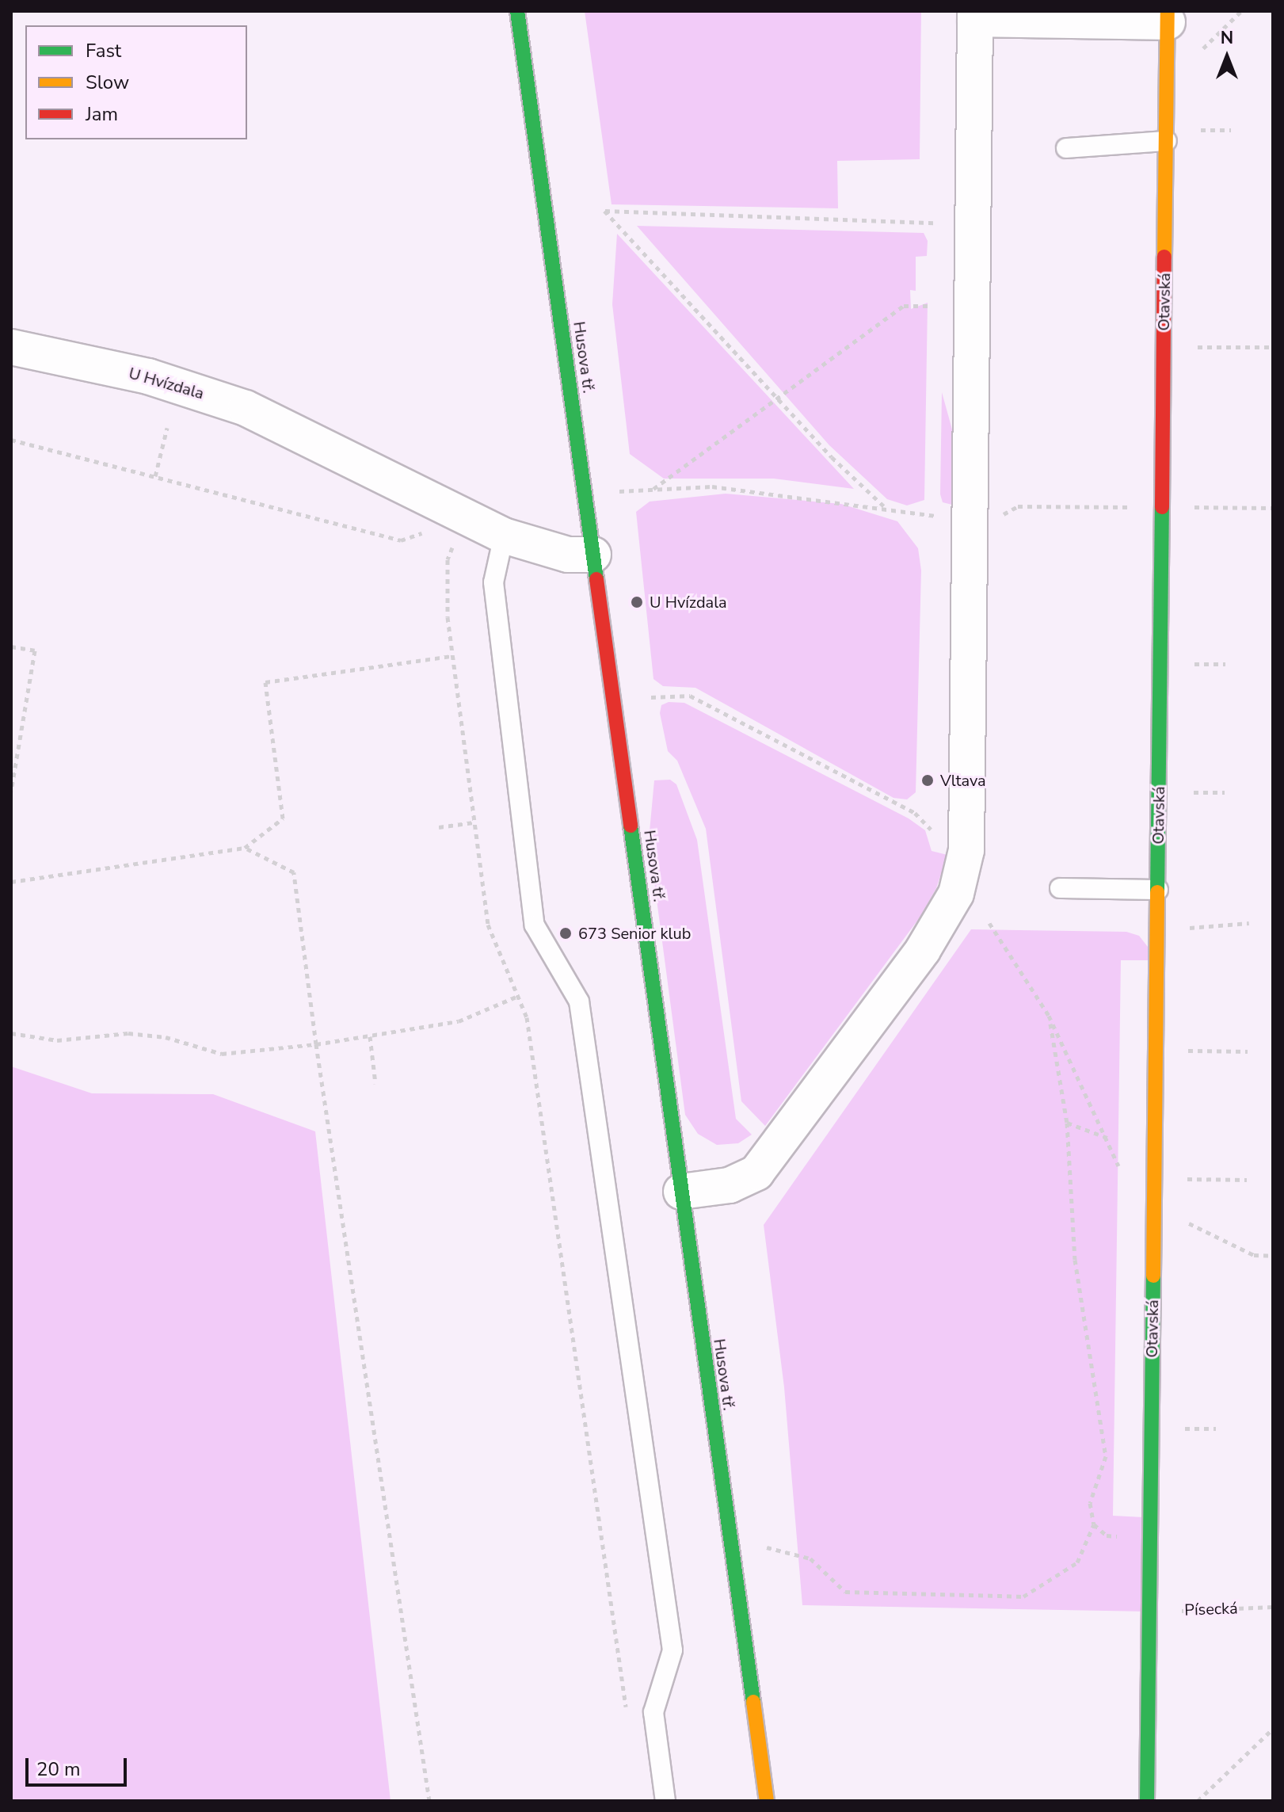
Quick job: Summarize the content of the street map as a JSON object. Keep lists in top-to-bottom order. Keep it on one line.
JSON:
{"streets":{"street":["Otavská","Husova tř.","U Hvízdala"],"path":["Písecká"]},"crossings":[["Otavská","Husova tř."],["Otavská","Písecká"],["Husova tř.","U Hvízdala"]],"places":["U Hvízdala","Vltava","673 Senior klub"],"legend":["Fast","Slow","Jam"],"scale_bar":"20 m","north":"top"}
